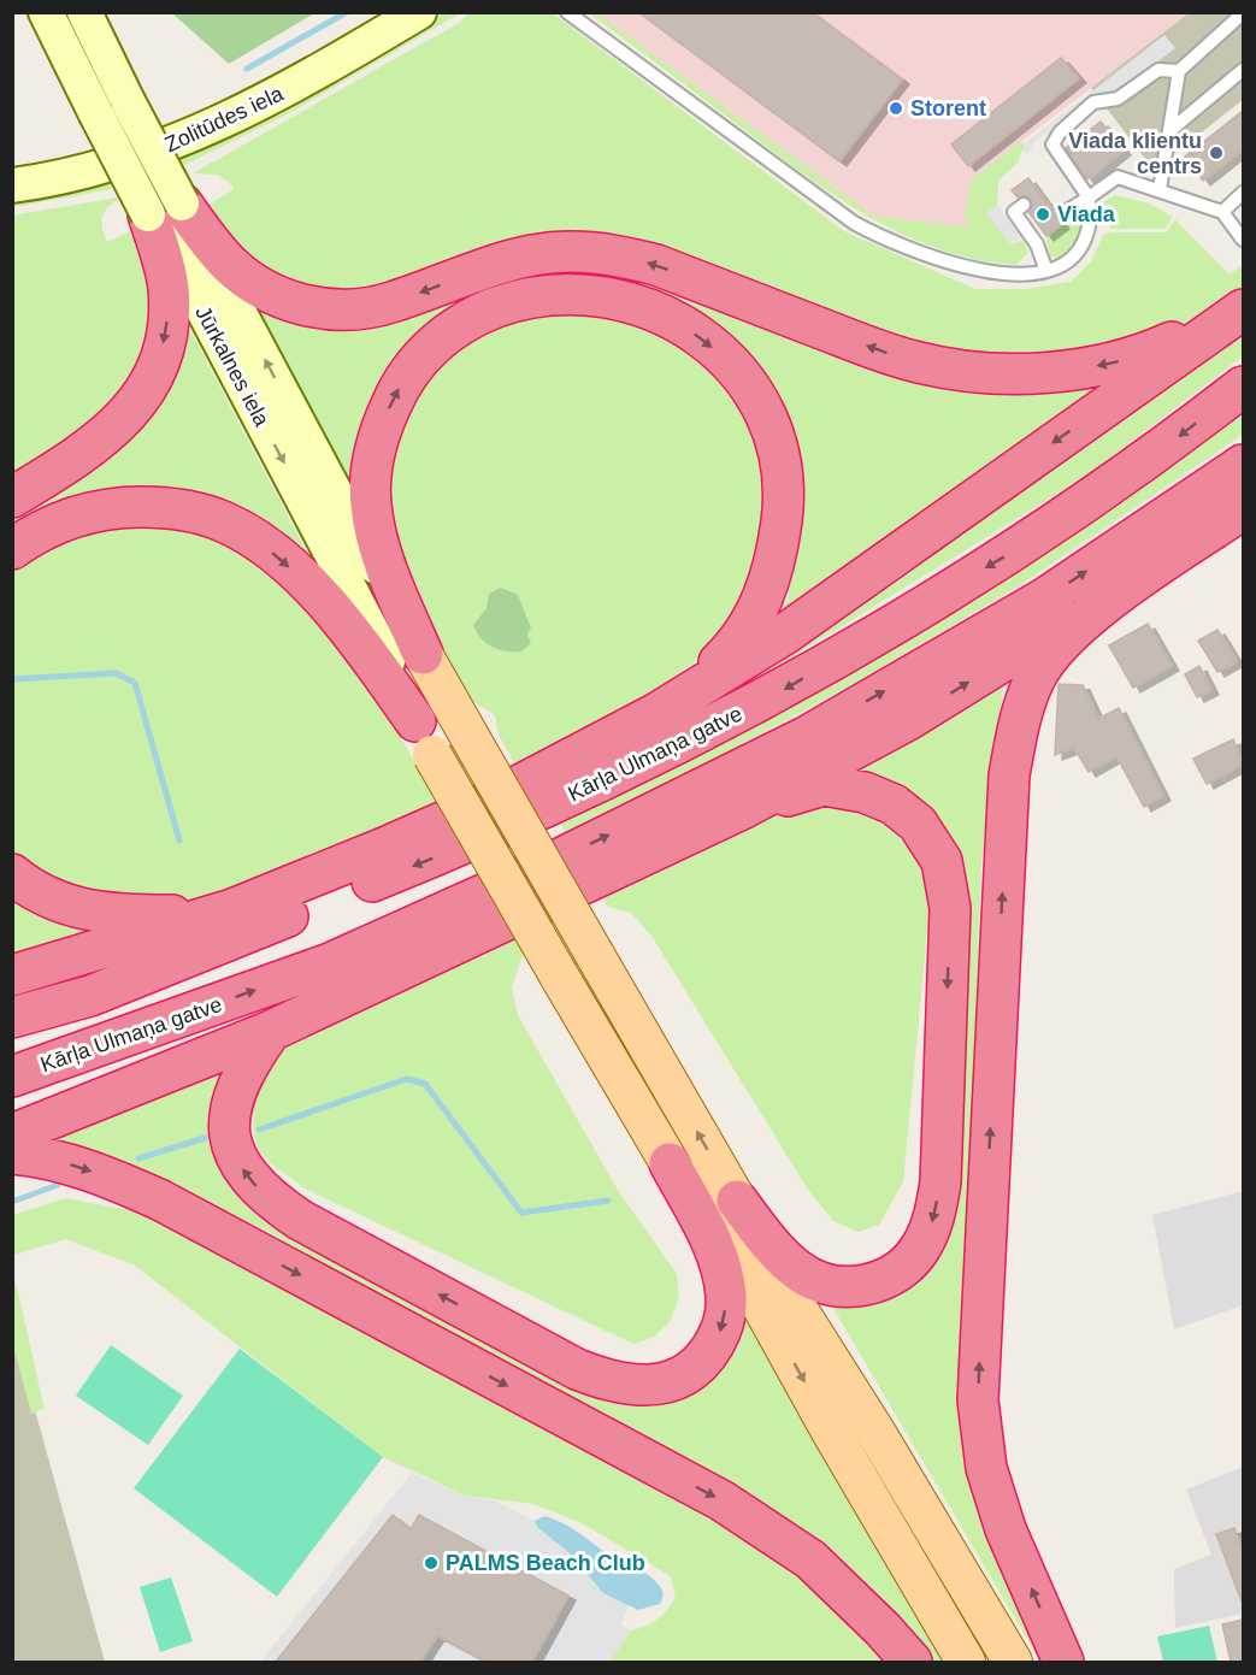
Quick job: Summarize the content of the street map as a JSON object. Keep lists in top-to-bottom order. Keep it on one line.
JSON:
{"streets":{"highway":["Kārļa Ulmaņa gatve"],"street":["Zolitūdes iela","Jūrkalnes iela"]},"places":["Storent","Viada klientu centrs","Viada","PALMS Beach Club"]}
